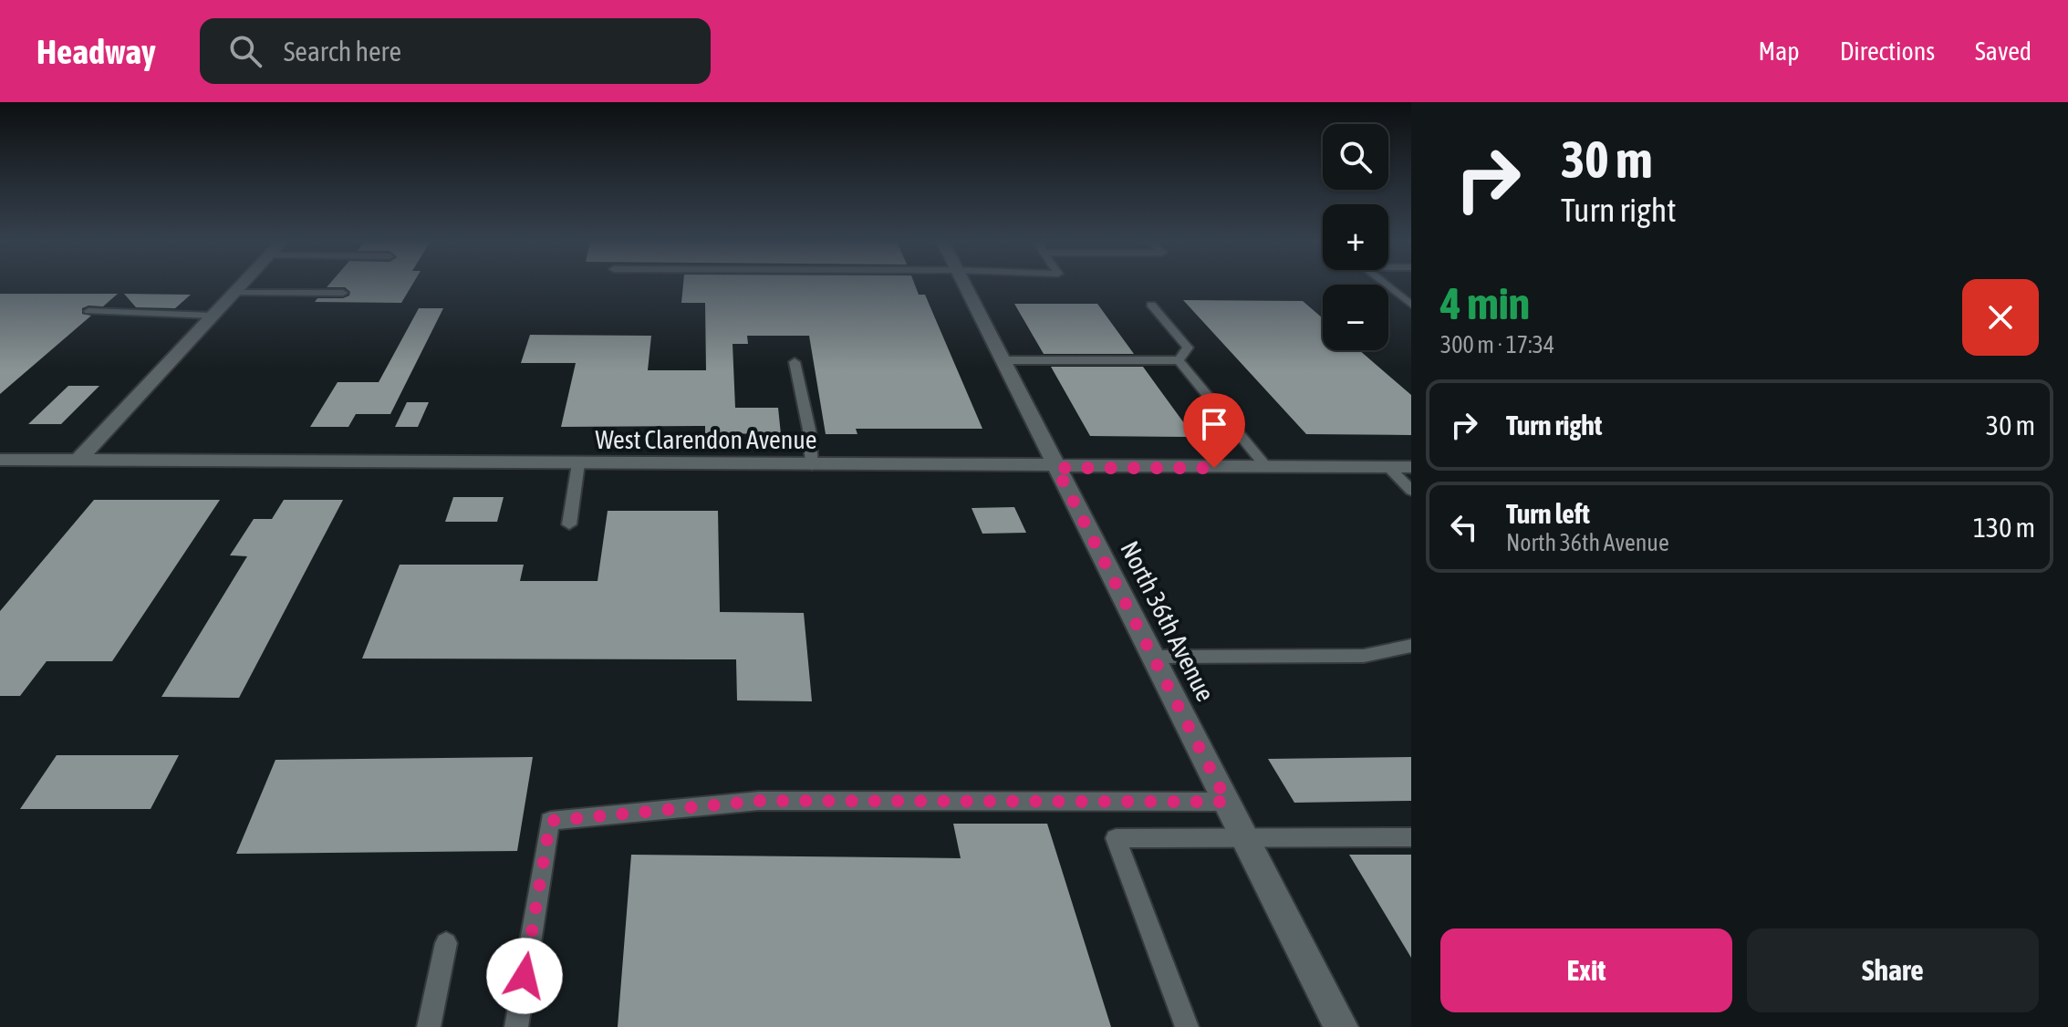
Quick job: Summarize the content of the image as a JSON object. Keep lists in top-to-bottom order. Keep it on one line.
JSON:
{"streets":{"street":["West Clarendon Avenue","North 36th Avenue"]},"crossings":[["West Clarendon Avenue","North 36th Avenue"]],"page":{"header":"Headway","search":"Search here","nav":["Map","Directions","Saved"],"turn":["30 m","Turn right"],"map_buttons":["+","−"],"heading":["4 min","300 m · 17:34"],"list":[{"name":"Turn right","value":"30 m"},{"name":"Turn left","note":"North 36th Avenue","value":"130 m"}],"buttons":["Exit","Share"]}}
